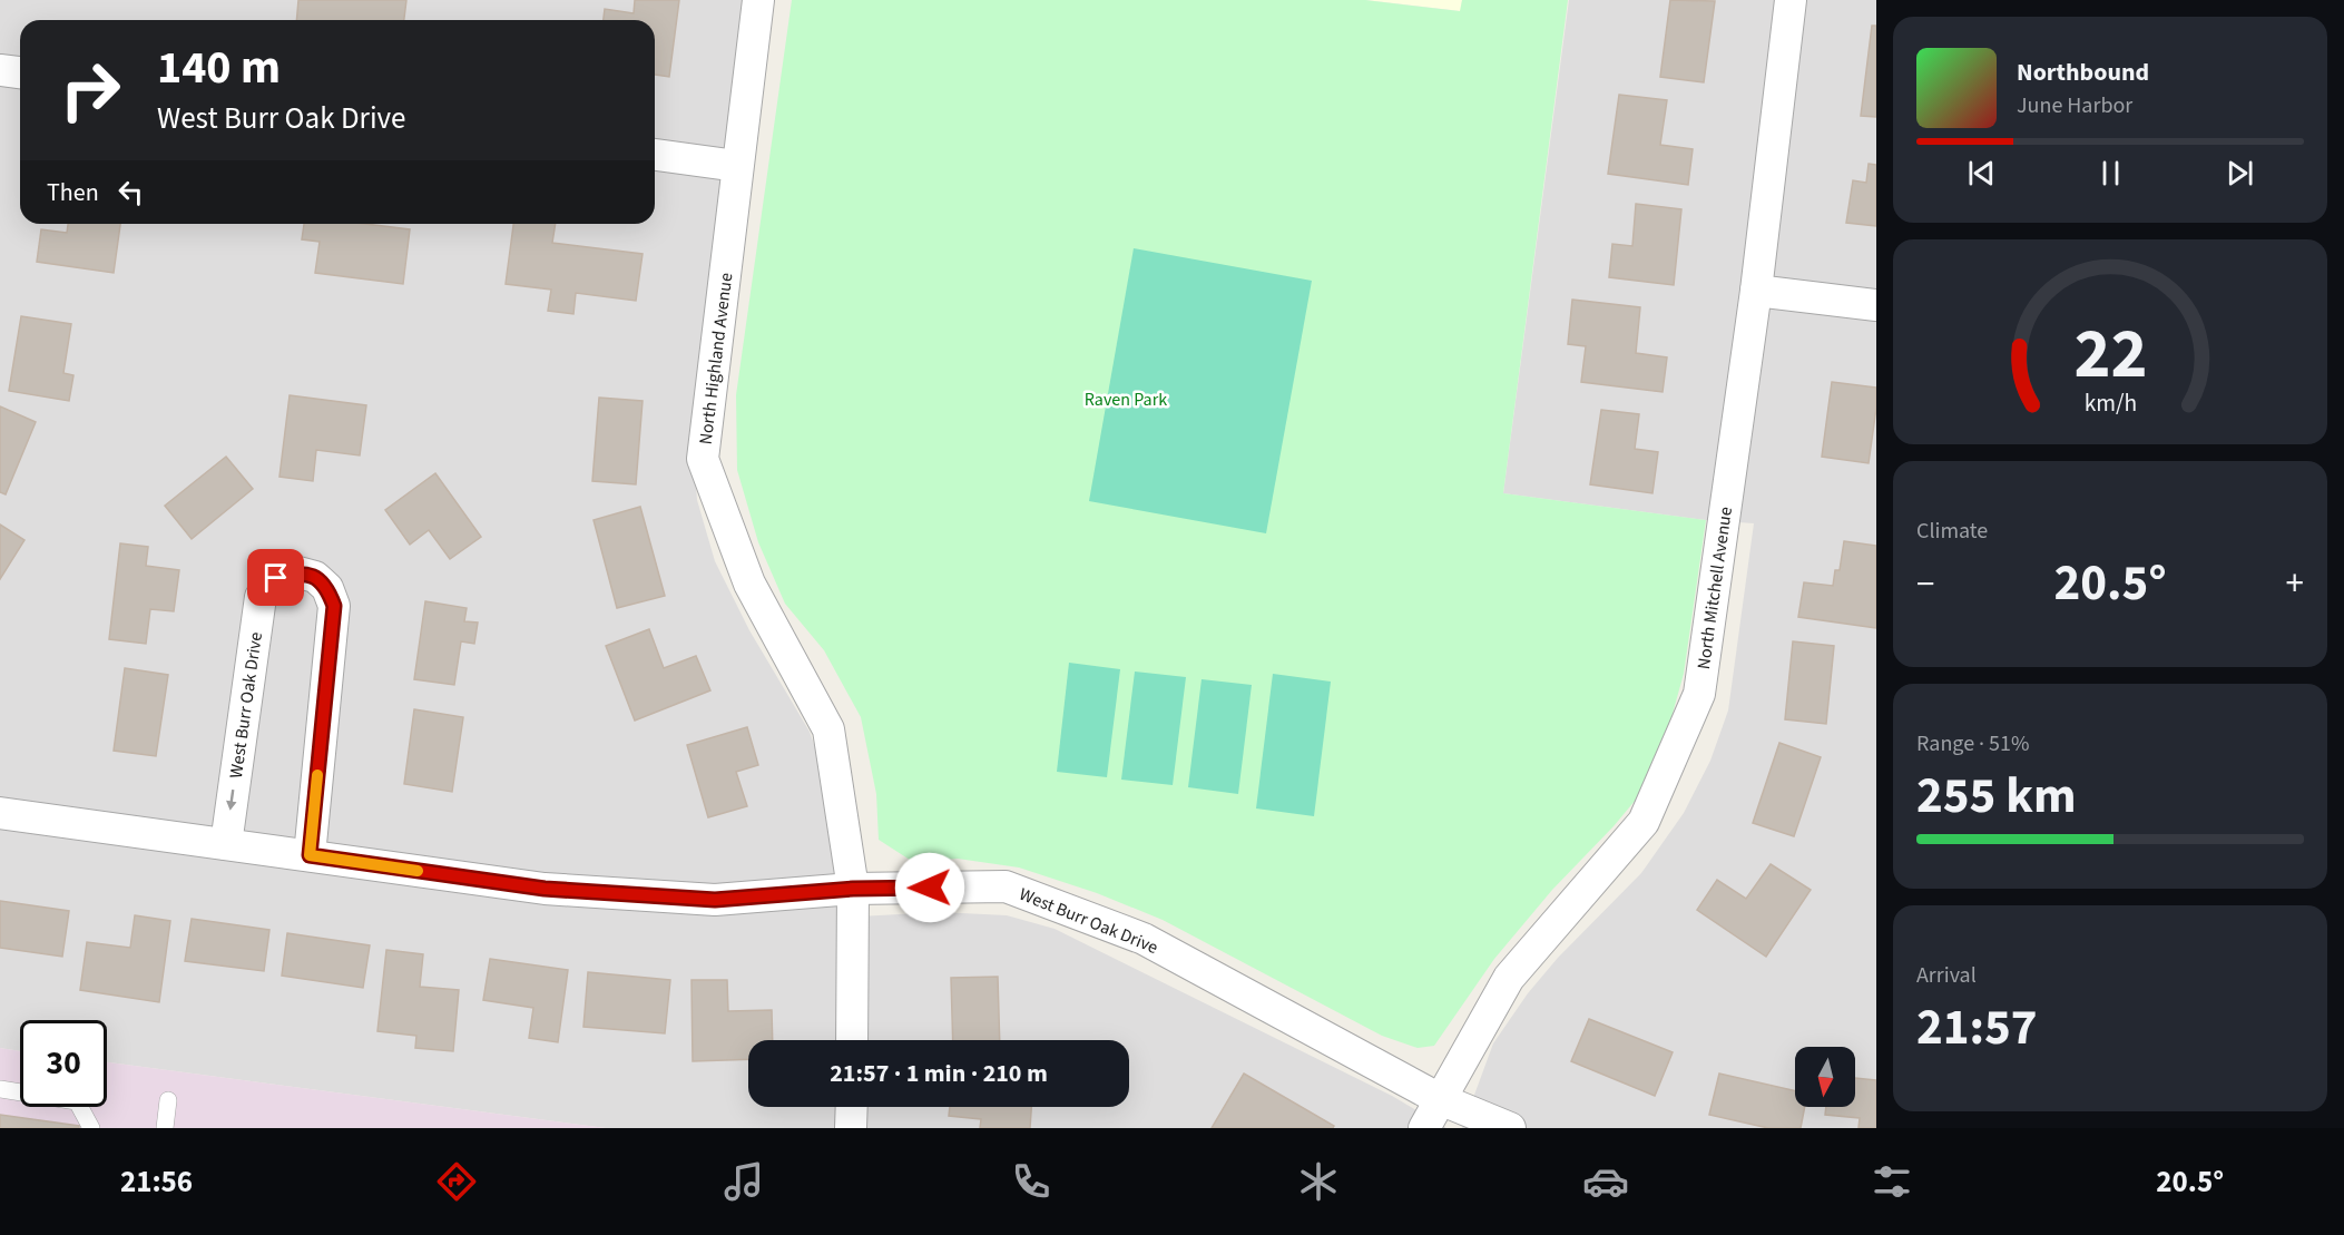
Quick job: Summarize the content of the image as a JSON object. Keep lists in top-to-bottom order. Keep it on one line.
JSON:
{"streets":{"street":["North Highland Avenue","North Mitchell Avenue","West Burr Oak Drive"]},"crossings":[["North Highland Avenue","West Burr Oak Drive"],["North Mitchell Avenue","West Burr Oak Drive"]],"parks":["Raven Park"],"north":"bottom","page":{"turn":["140 m","West Burr Oak Drive"],"song":["Northbound","June Harbor"],"then":"Then","tile":["Climate",["Range · 51%","255 km"],["Arrival","21:57"]],"heat":["−","20.5°","+"],"limit":"30","trip":"21:57 · 1 min · 210 m","tabs":["21:56","20.5°"],"gauge":["22","km/h"]}}
